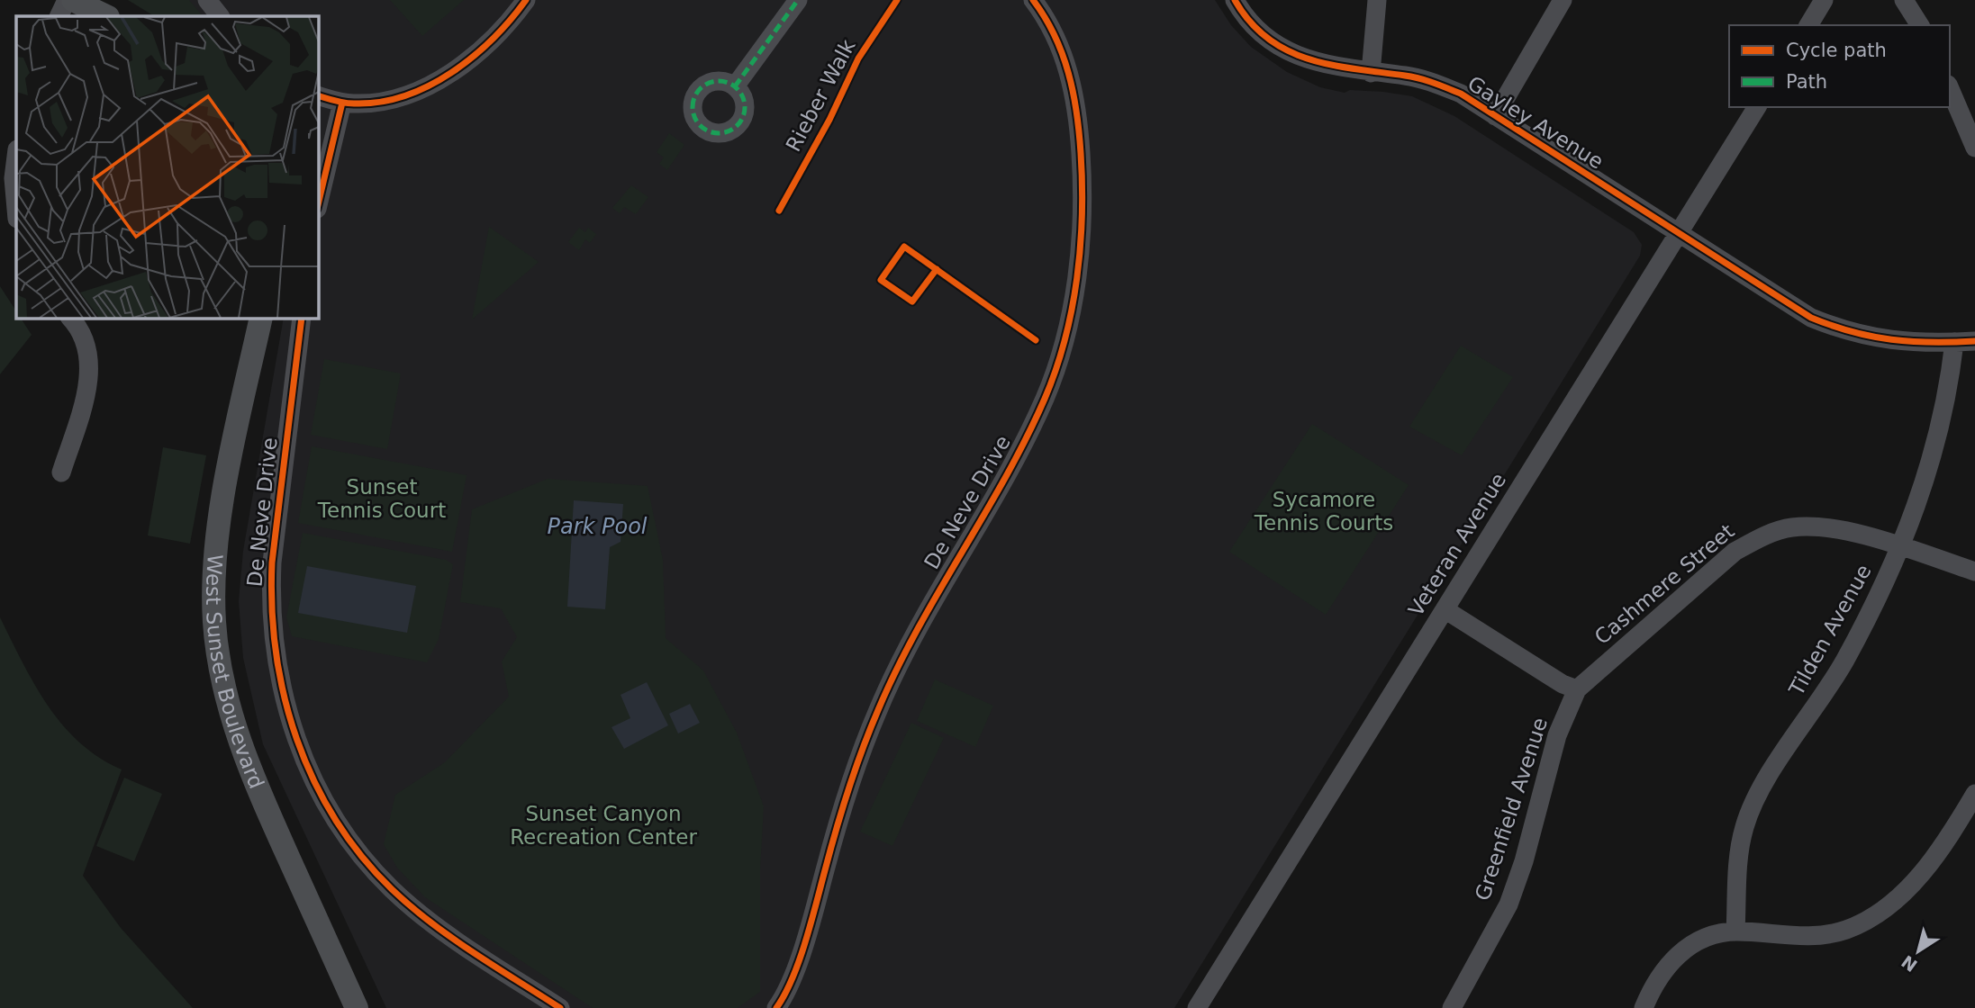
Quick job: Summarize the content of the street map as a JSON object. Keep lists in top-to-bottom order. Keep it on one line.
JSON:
{"streets":{"main road":["West Sunset Boulevard"],"street":["Gayley Avenue","De Neve Drive","Veteran Avenue","Cashmere Street","Tilden Avenue","Greenfield Avenue"],"cycle path":["Rieber Walk"]},"crossings":[["Gayley Avenue","Veteran Avenue"],["Gayley Avenue","Tilden Avenue"],["Cashmere Street","Tilden Avenue"],["Cashmere Street","Greenfield Avenue"]],"water":["Park Pool"],"parks":["Sunset Tennis Court","Sycamore Tennis Courts","Sunset Canyon Recreation Center"],"legend":["Cycle path","Path"],"north":"bottom left"}
